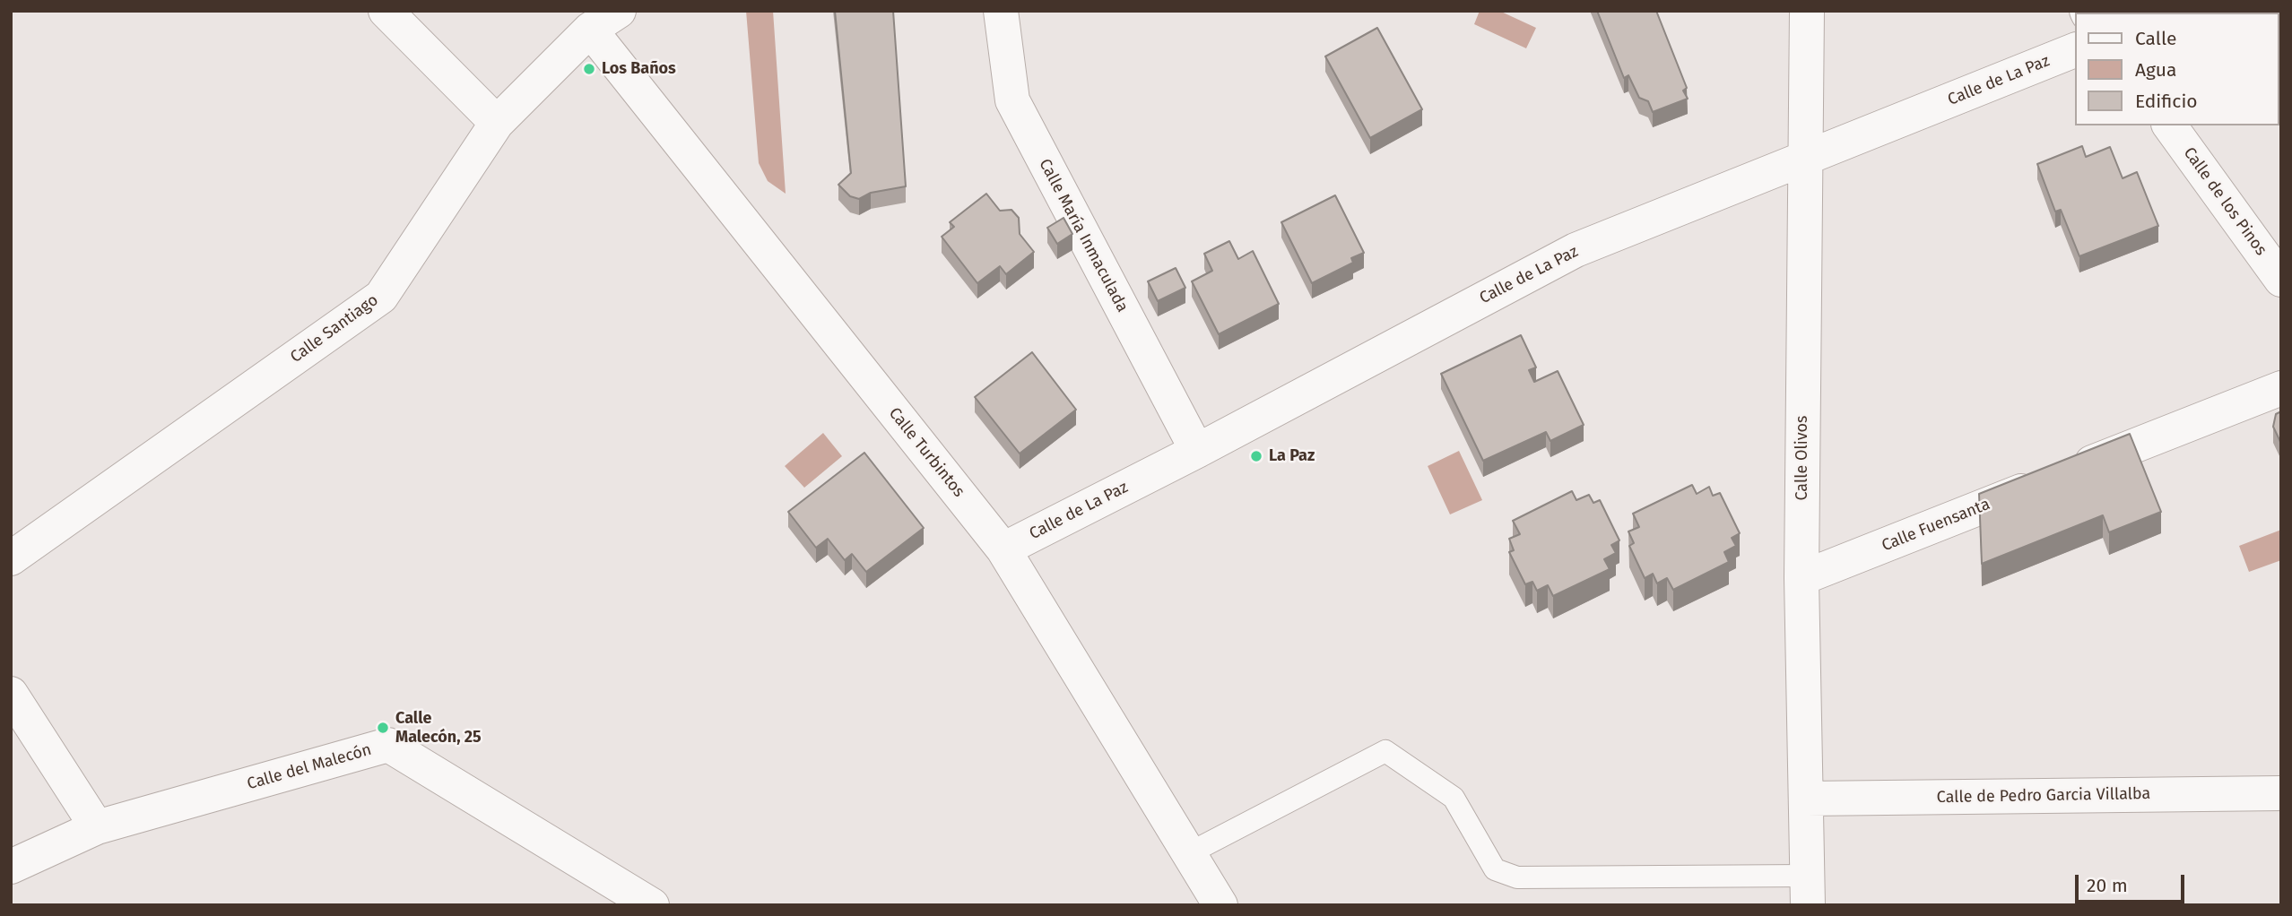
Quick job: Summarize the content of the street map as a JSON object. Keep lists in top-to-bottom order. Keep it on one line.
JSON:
{"streets":{"street":["Calle de La Paz","Calle de los Pinos","Calle María Inmaculada","Calle Santiago","Calle Turbintos","Calle Olivos","Calle Fuensanta","Calle del Malecón","Calle de Pedro Garcia Villalba"]},"crossings":[["Calle de La Paz","Calle María Inmaculada"],["Calle de La Paz","Calle Turbintos"],["Calle de La Paz","Calle Olivos"],["Calle Santiago","Calle Turbintos"],["Calle Olivos","Calle Fuensanta"],["Calle Olivos","Calle de Pedro Garcia Villalba"]],"places":["Los Baños","La Paz","Calle Malecón, 25"],"legend":["Calle","Agua","Edificio"],"scale_bar":"20 m"}
